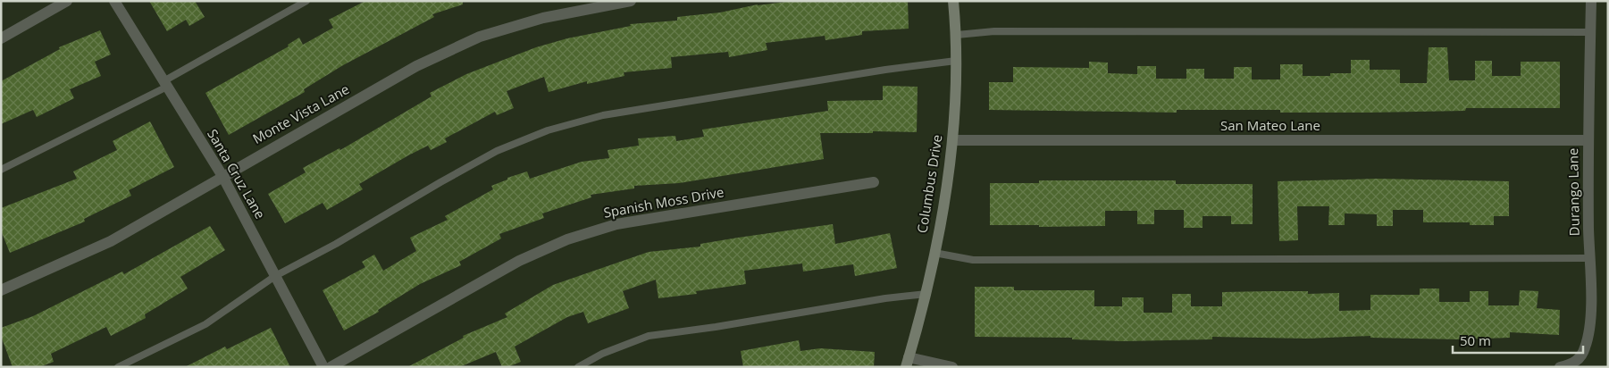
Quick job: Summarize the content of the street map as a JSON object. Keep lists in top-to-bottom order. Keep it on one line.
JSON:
{"streets":{"street":["Monte Vista Lane","San Mateo Lane","Santa Cruz Lane","Columbus Drive","Durango Lane","Spanish Moss Drive"]},"crossings":[["Monte Vista Lane","Santa Cruz Lane"],["San Mateo Lane","Columbus Drive"],["San Mateo Lane","Durango Lane"]],"scale_bar":"50 m"}
